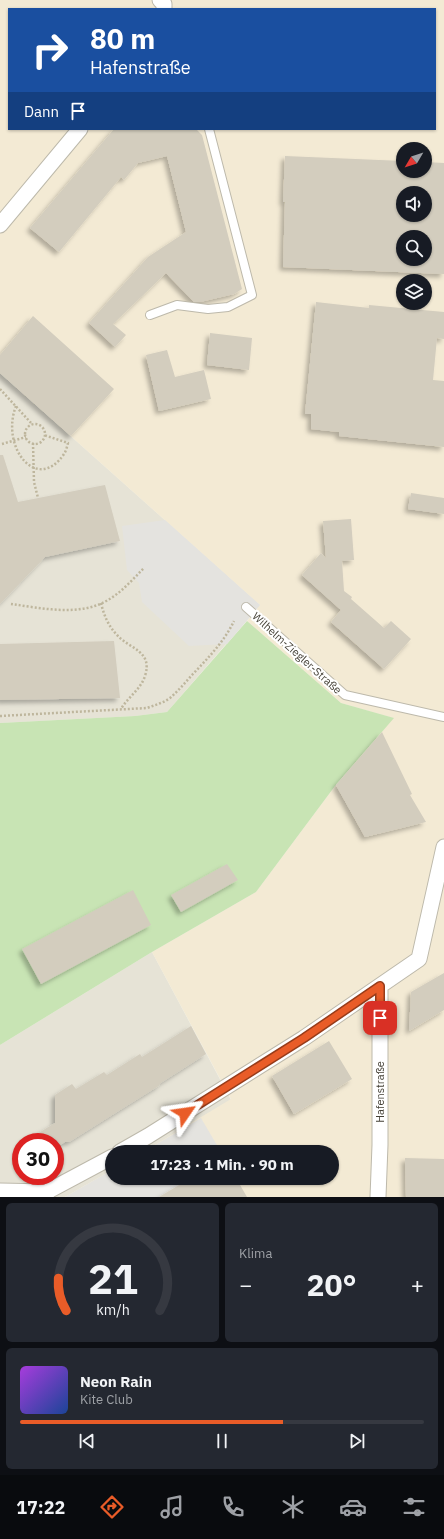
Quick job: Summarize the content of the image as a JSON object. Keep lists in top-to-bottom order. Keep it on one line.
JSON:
{"streets":{"street":["Hafenstraße"],"lane":["Wilhelm-Ziegler-Straße"]},"north":"bottom left","page":{"turn":["80 m","Hafenstraße"],"then":"Dann","limit":"30","trip":"17:23 · 1 Min. · 90 m","tile":"Klima","heat":["−","20°","+"],"song":["Neon Rain","Kite Club"],"tabs":"17:22","gauge":["21","km/h"]}}
